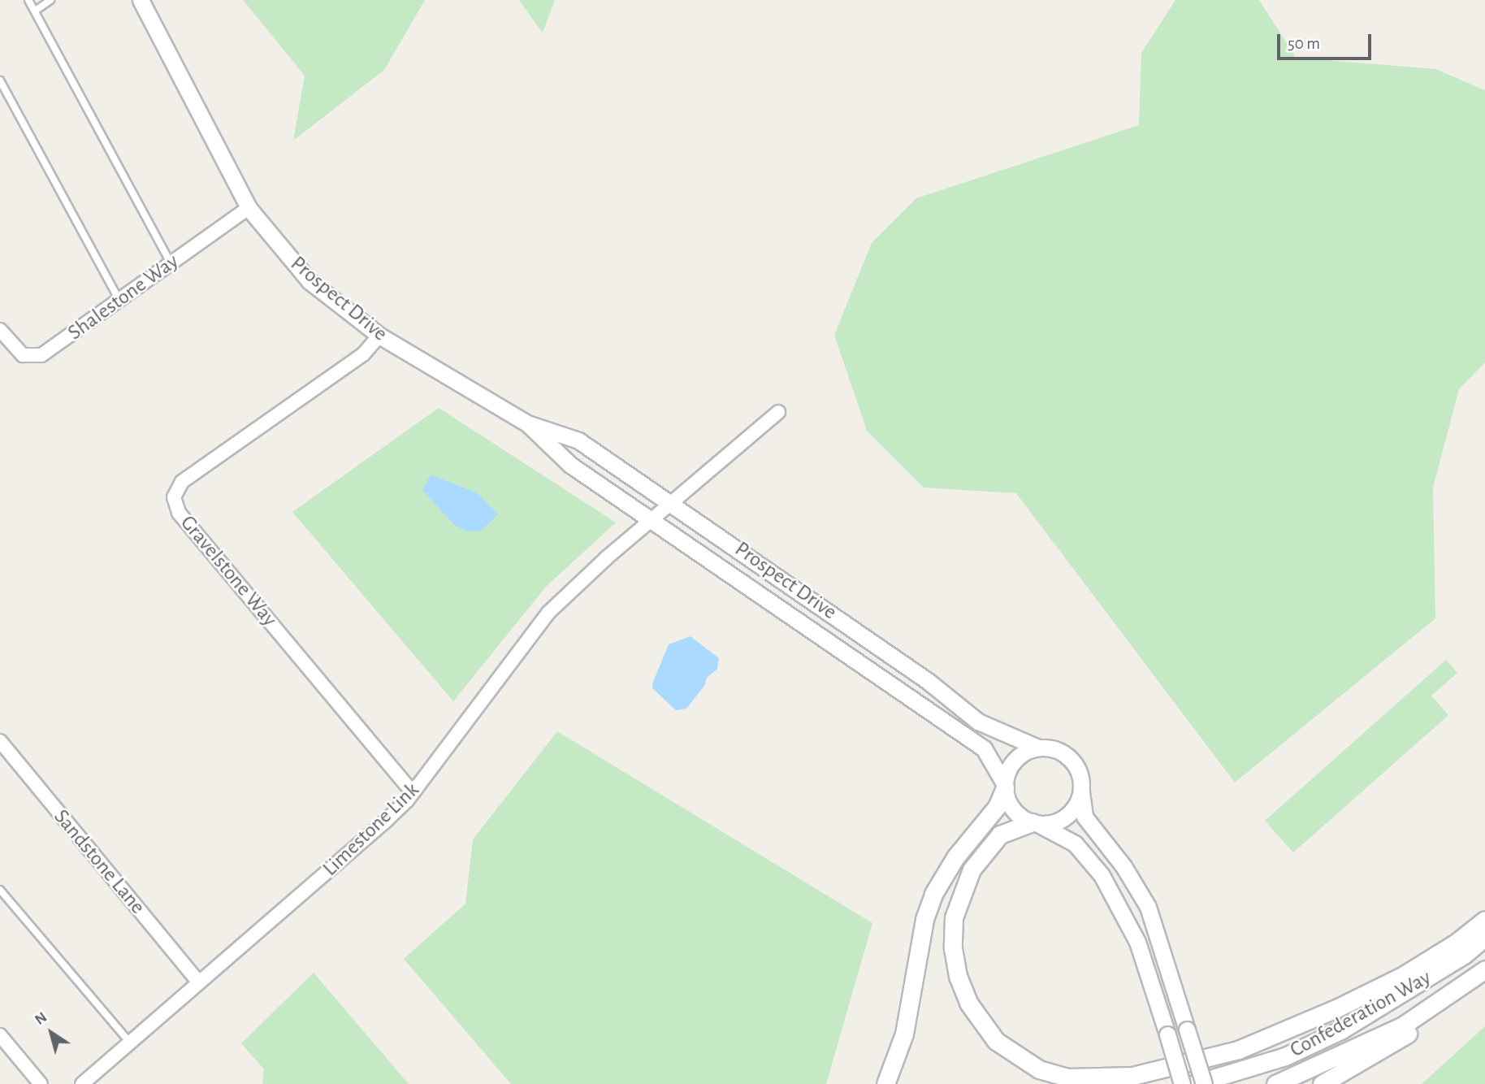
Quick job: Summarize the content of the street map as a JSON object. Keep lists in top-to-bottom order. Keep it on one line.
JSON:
{"streets":{"main road":["Confederation Way"],"street":["Shalestone Way","Prospect Drive","Gravelstone Way","Limestone Link","Sandstone Lane"]},"crossings":[["Shalestone Way","Prospect Drive"],["Prospect Drive","Gravelstone Way"],["Prospect Drive","Limestone Link"],["Gravelstone Way","Limestone Link"],["Limestone Link","Sandstone Lane"]],"scale_bar":"50 m","north":"top left"}
